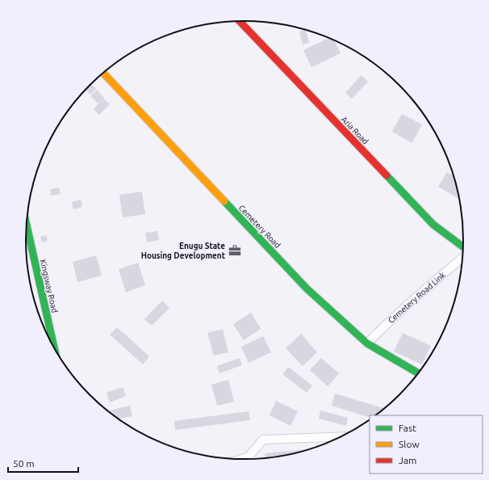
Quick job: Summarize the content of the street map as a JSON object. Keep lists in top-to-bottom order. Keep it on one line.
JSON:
{"streets":{"street":["Aria Road","Cemetery Road","Kingsway Road","Cemetery Road Link"]},"crossings":[["Cemetery Road","Cemetery Road Link"]],"places":{"office":["Enugu State Housing Development"]},"legend":["Fast","Slow","Jam"],"scale_bar":"50 m"}
